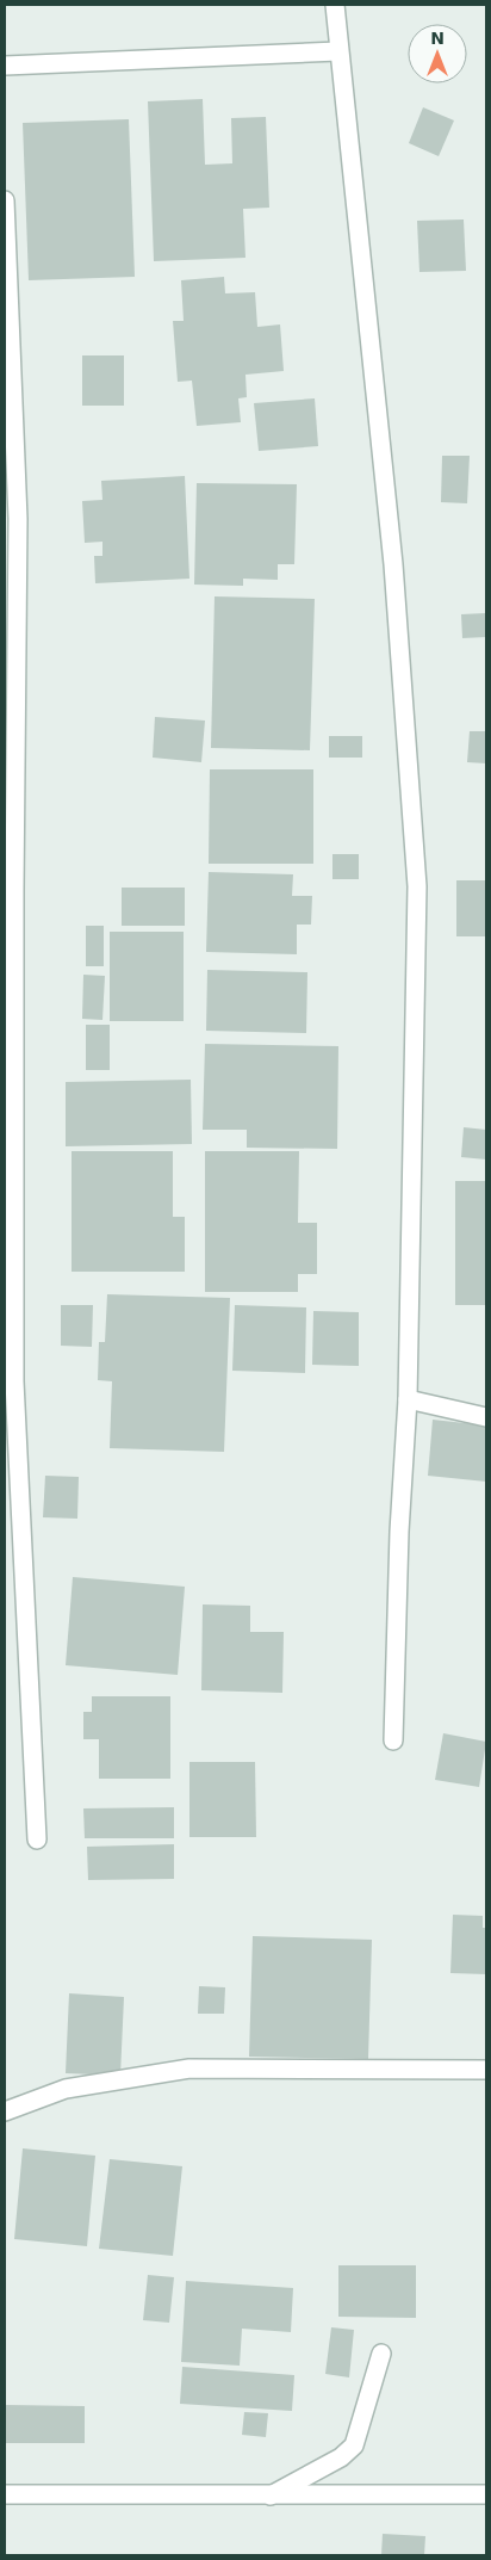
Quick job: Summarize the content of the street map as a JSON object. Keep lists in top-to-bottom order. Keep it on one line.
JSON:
{"north":"top"}
